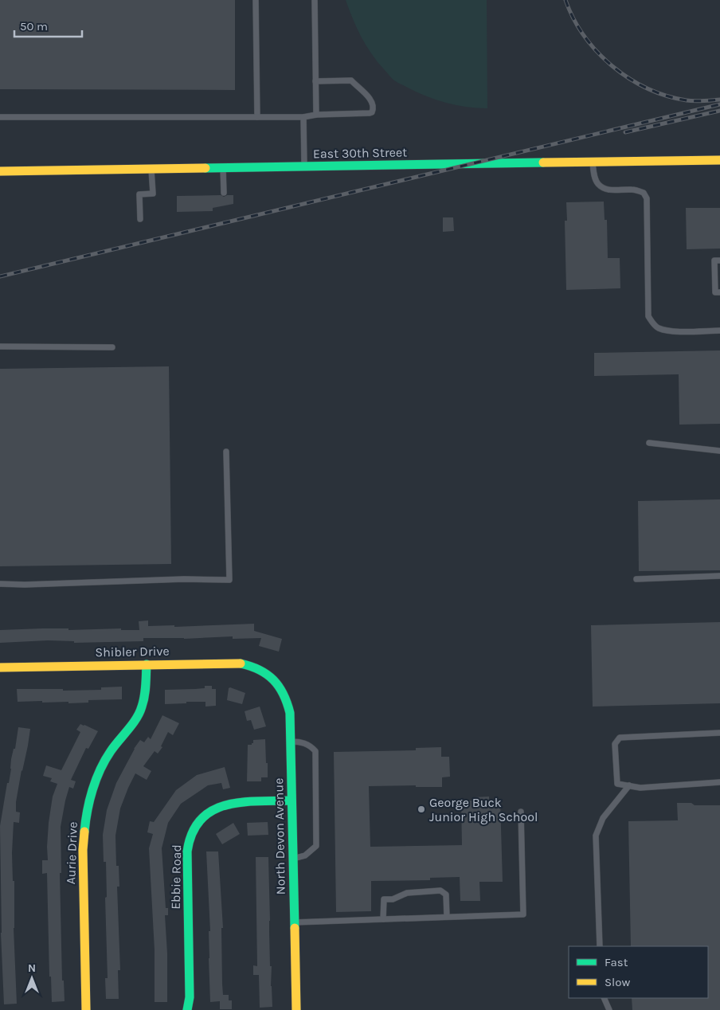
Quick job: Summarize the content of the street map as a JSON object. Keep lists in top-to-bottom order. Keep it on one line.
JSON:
{"streets":{"street":["East 30th Street","Shibler Drive","North Devon Avenue","Aurie Drive","Ebbie Road"]},"crossings":[["Shibler Drive","North Devon Avenue"],["Shibler Drive","Aurie Drive"],["North Devon Avenue","Ebbie Road"]],"places":["George Buck Junior High School"],"legend":["Fast","Slow"],"scale_bar":"50 m","north":"top"}
